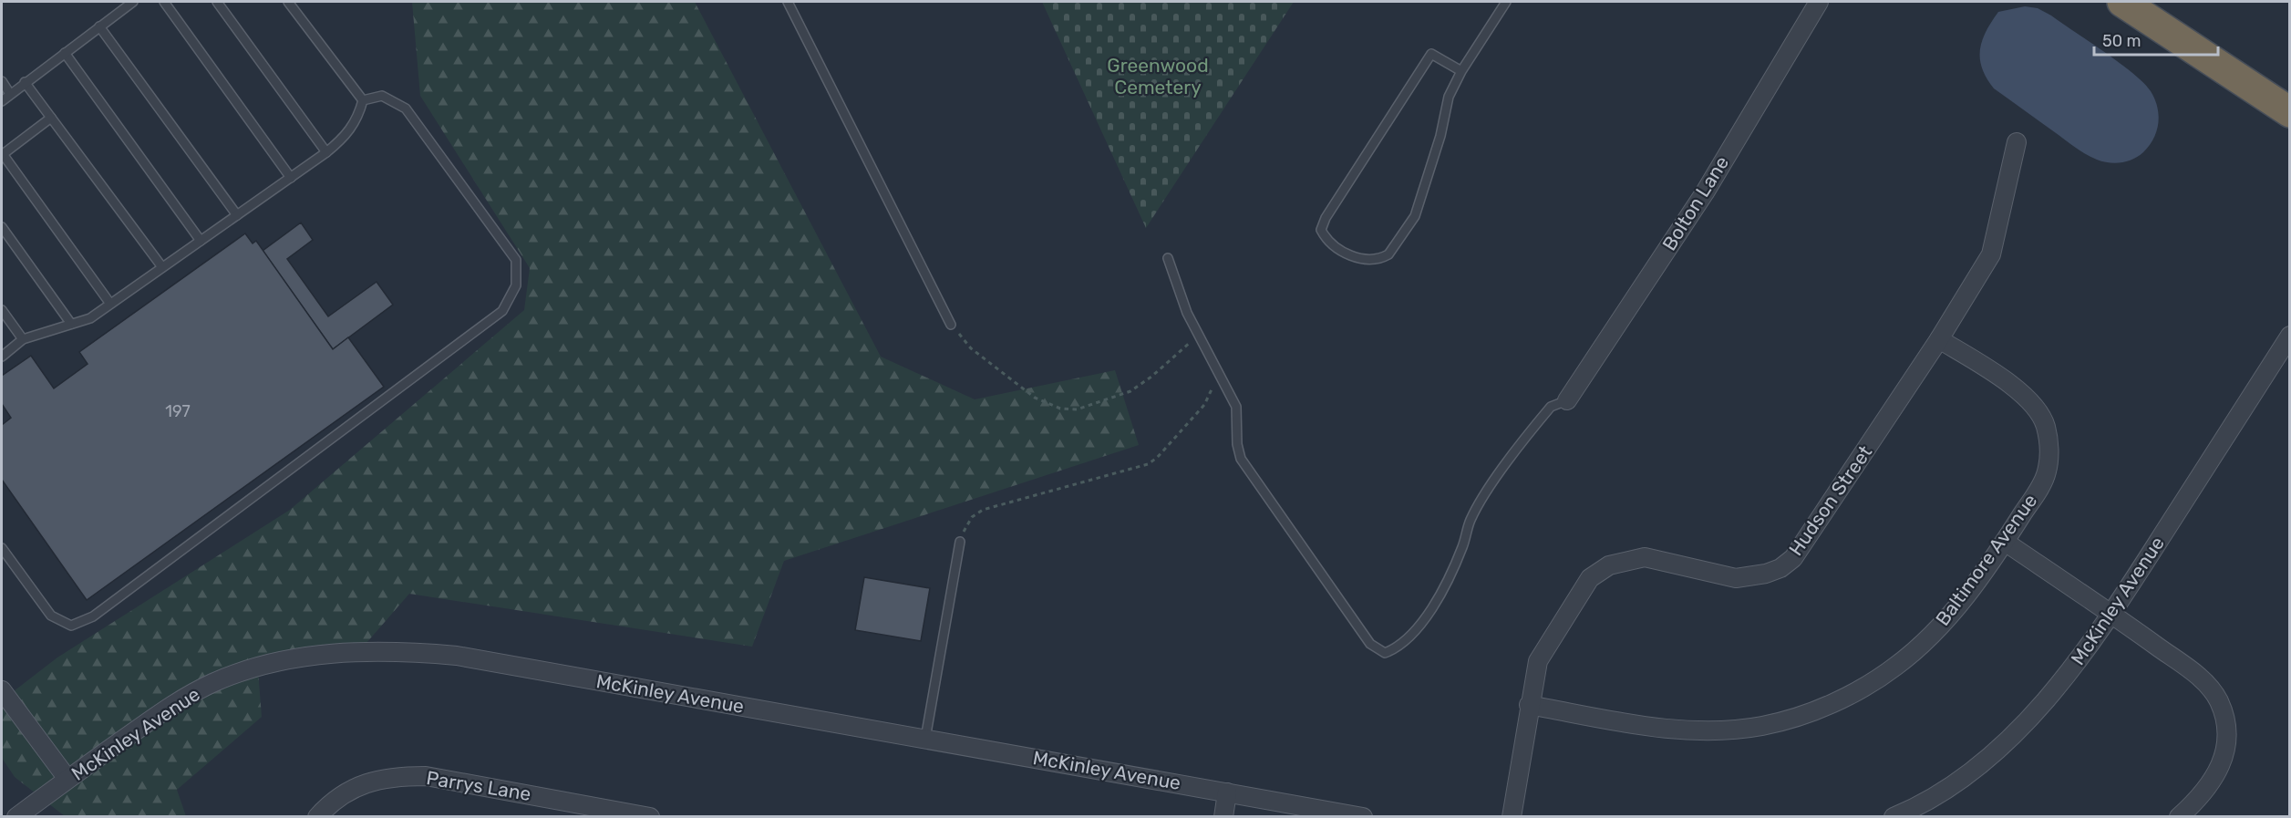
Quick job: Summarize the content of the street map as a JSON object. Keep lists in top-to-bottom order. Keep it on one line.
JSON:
{"streets":{"street":["Bolton Lane","Hudson Street","Baltimore Avenue","McKinley Avenue","Parrys Lane"]},"crossings":[["Hudson Street","Baltimore Avenue"]],"parks":["Greenwood Cemetery"],"house_numbers":["197"],"scale_bar":"50 m"}
